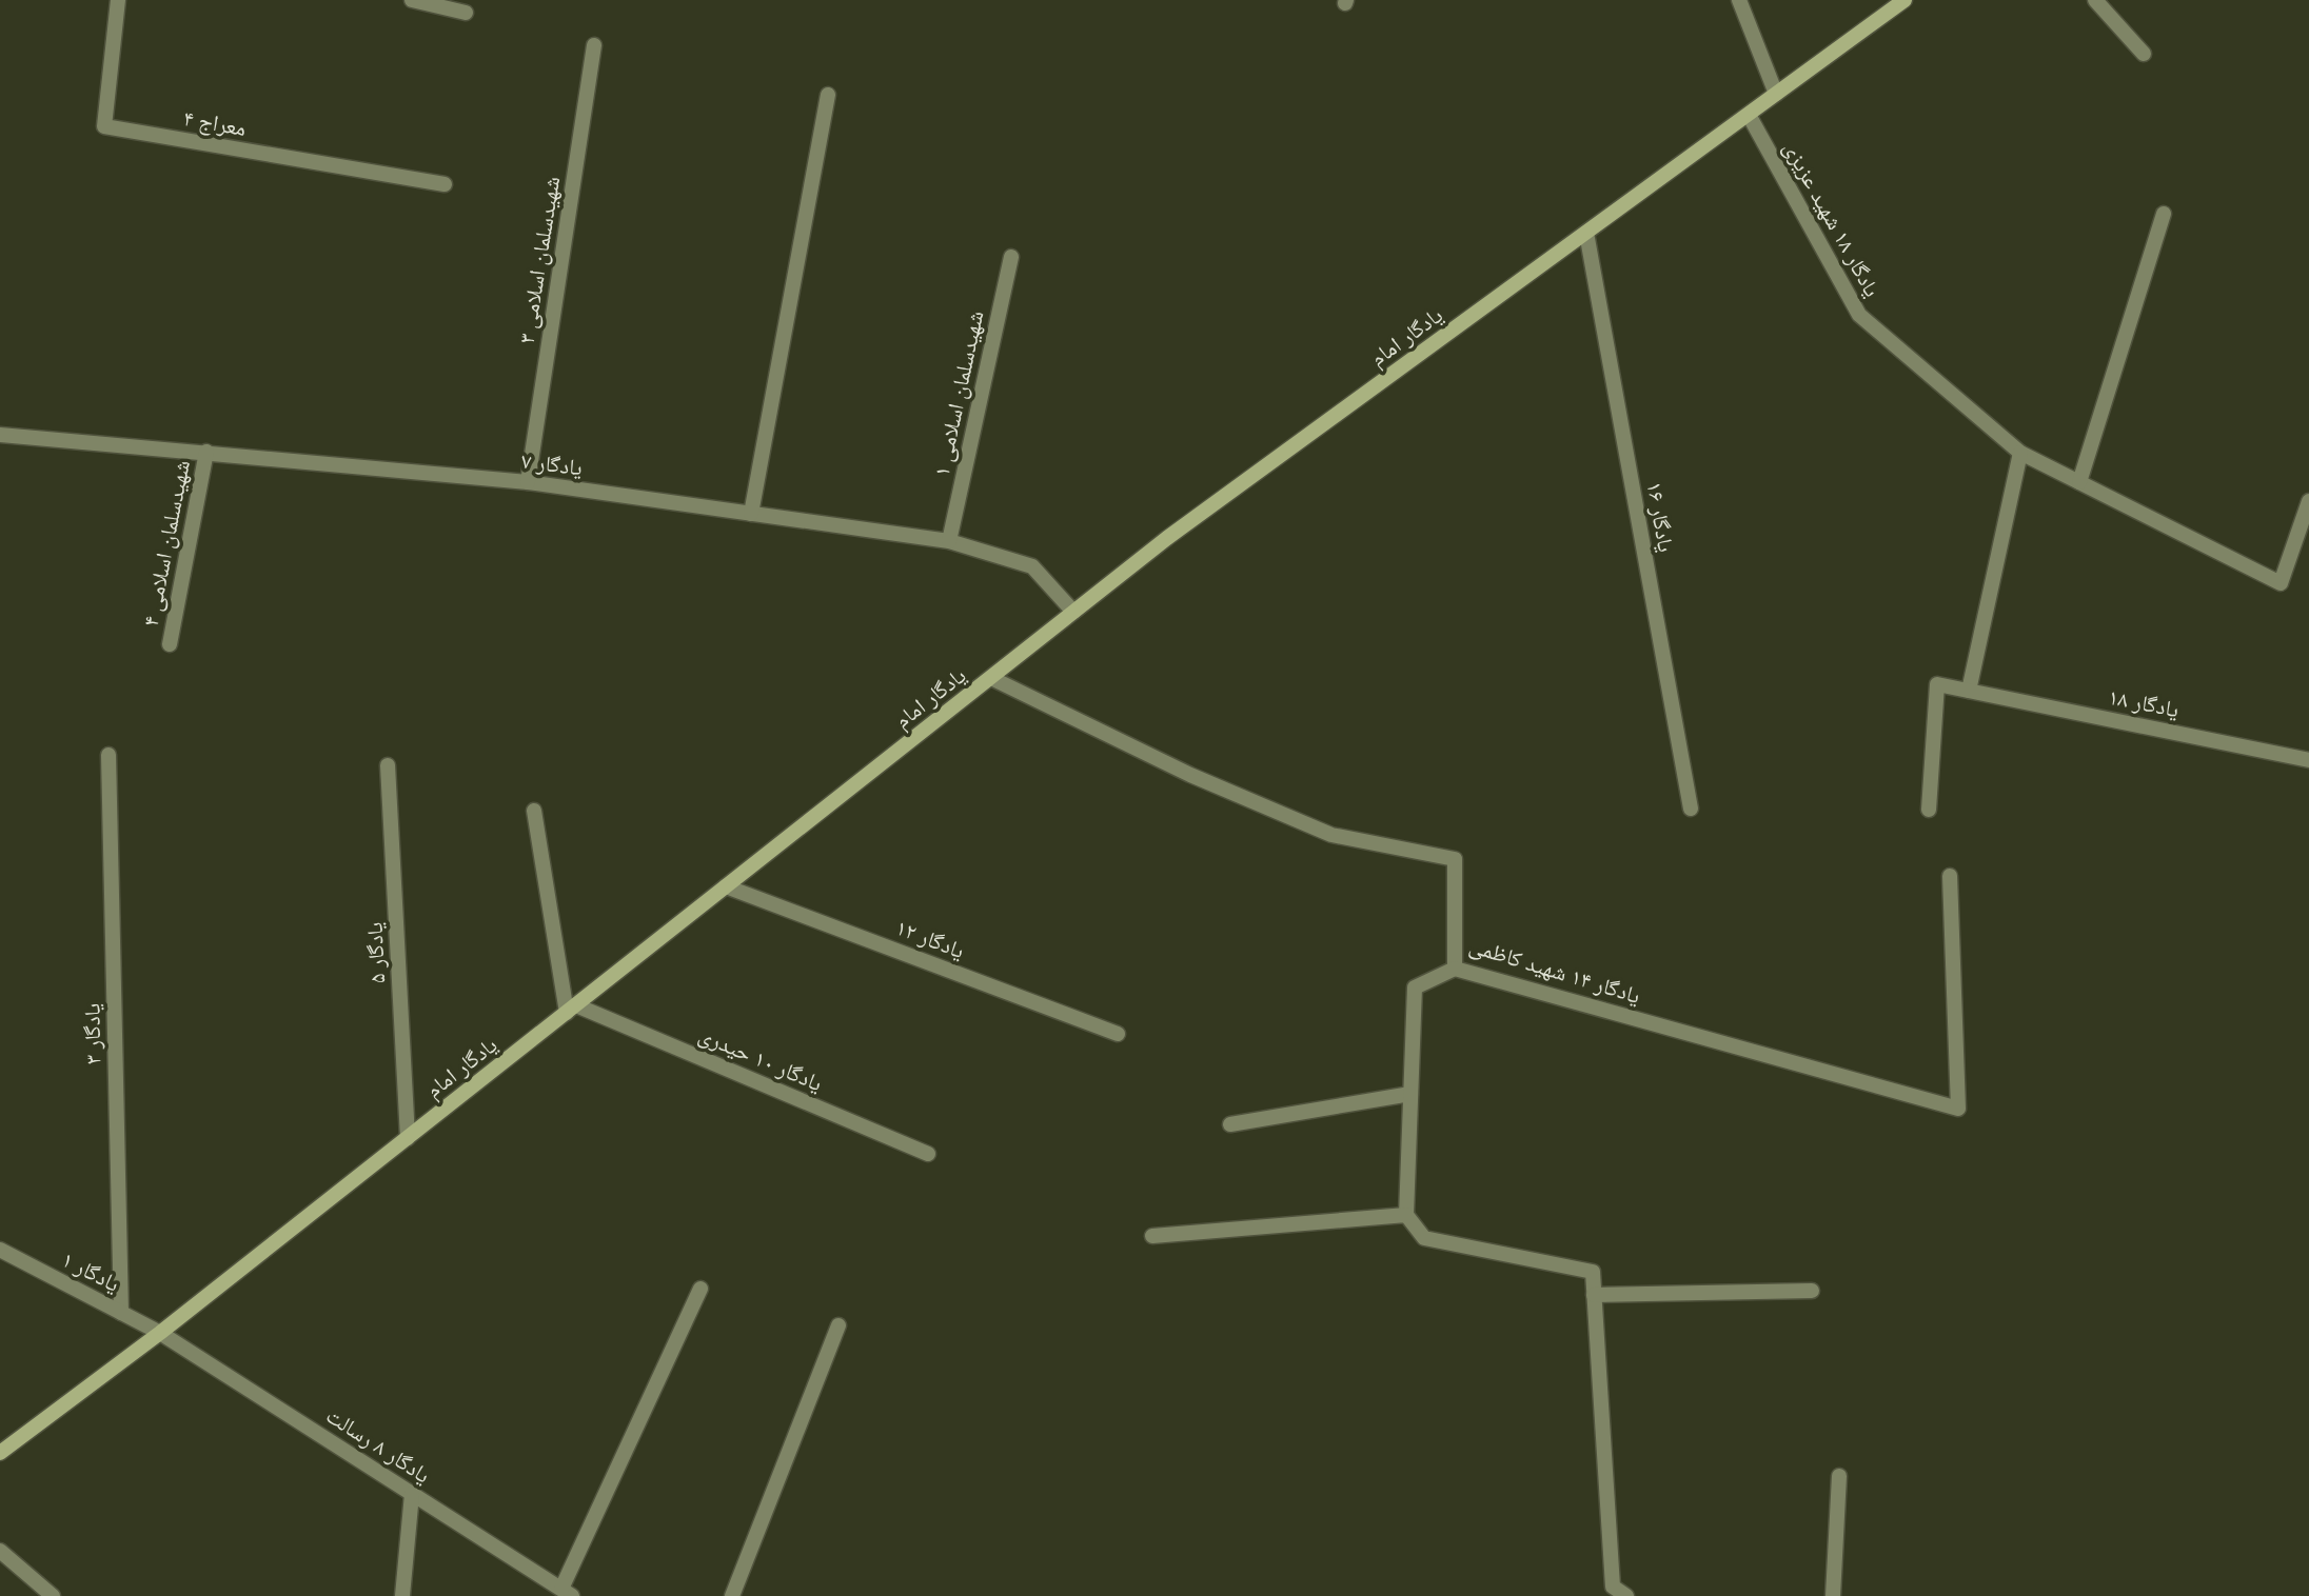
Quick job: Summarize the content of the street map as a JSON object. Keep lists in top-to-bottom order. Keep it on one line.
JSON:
{"streets":{"main road":["یادگار امام"],"street":["معراج ۴","یادگار ۱۸ شهید عزیزی","شهیدسلمان اسلامی ۳","شهیدسلمان اسلامی ۱","یادگار ۷","یادگار ۱۶","شهیدسلمان اسلامی ۴","یادگار ۱۸","یادگار ۱۲","یادگار ۵","یادگار ۱۴ شهید کاظمی","یادگار ۳","یادگار ۱۰ حیدری","یادگار ۱","یادگار ۸ رسالت"]},"crossings":[["یادگار ۱۸ شهید عزیزی","یادگار امام"],["شهیدسلمان اسلامی ۳","یادگار ۷"],["یادگار امام","یادگار ۷"],["یادگار امام","یادگار ۱۶"],["یادگار امام","یادگار ۱۲"],["یادگار امام","یادگار ۵"],["یادگار امام","یادگار ۱۴ شهید کاظمی"],["یادگار امام","یادگار ۱۰ حیدری"],["یادگار امام","یادگار ۱"],["یادگار امام","یادگار ۸ رسالت"],["شهیدسلمان اسلامی ۱","یادگار ۷"],["یادگار ۷","شهیدسلمان اسلامی ۴"],["یادگار ۳","یادگار ۱"],["یادگار ۱","یادگار ۸ رسالت"]]}
